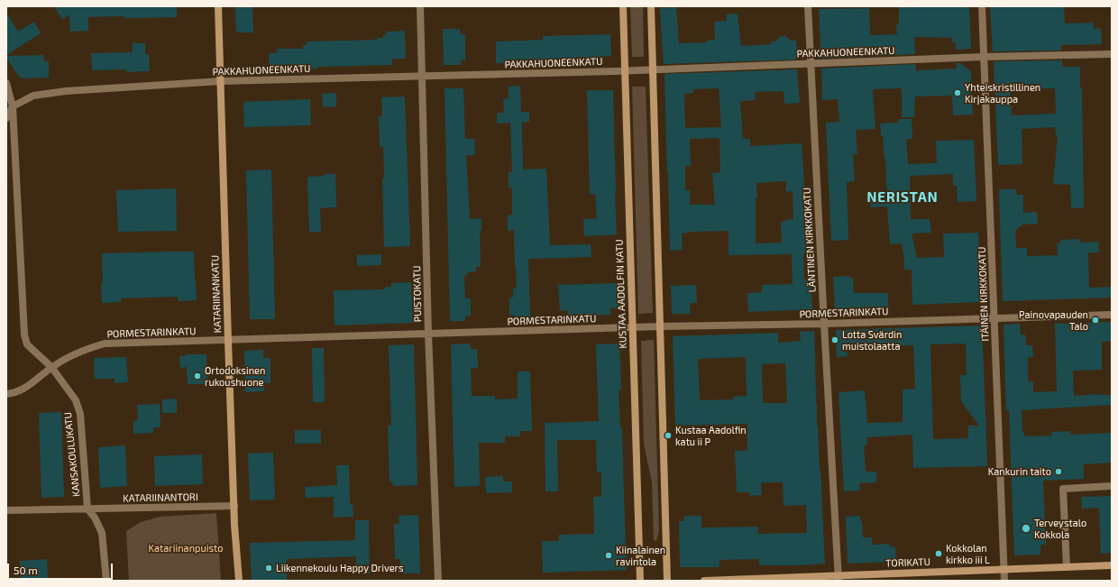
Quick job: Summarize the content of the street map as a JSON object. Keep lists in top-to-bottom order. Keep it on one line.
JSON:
{"streets":{"main road":["KATARIINANKATU","KUSTAA AADOLFIN KATU","TORIKATU"],"street":["PAKKAHUONEENKATU","LÄNTINEN KIRKKOKATU","PUISTOKATU","ITÄINEN KIRKKOKATU","PORMESTARINKATU","KANSAKOULUKATU","KATARIINANTORI"]},"crossings":[["PAKKAHUONEENKATU","LÄNTINEN KIRKKOKATU"],["PAKKAHUONEENKATU","KATARIINANKATU"],["PAKKAHUONEENKATU","PUISTOKATU"],["PAKKAHUONEENKATU","KUSTAA AADOLFIN KATU"],["PAKKAHUONEENKATU","ITÄINEN KIRKKOKATU"],["PAKKAHUONEENKATU","KANSAKOULUKATU"],["LÄNTINEN KIRKKOKATU","PORMESTARINKATU"],["LÄNTINEN KIRKKOKATU","TORIKATU"],["KATARIINANKATU","PORMESTARINKATU"],["KATARIINANKATU","KATARIINANTORI"],["PUISTOKATU","PORMESTARINKATU"],["KUSTAA AADOLFIN KATU","PORMESTARINKATU"],["ITÄINEN KIRKKOKATU","PORMESTARINKATU"],["ITÄINEN KIRKKOKATU","TORIKATU"],["PORMESTARINKATU","KANSAKOULUKATU"],["KANSAKOULUKATU","KATARIINANTORI"]],"districts":["NERISTAN"],"parks":["Katariinanpuisto"],"places":["Yhteiskristillinen Kirjakauppa","Painovapauden Talo","Lotta Svärdin muistolaatta","Ortodoksinen rukoushuone","Kustaa Aadolfin katu ii P","Kankurin taito","Terveystalo Kokkola","Kokkolan kirkko iii L","Kiinalainen ravintola","Liikennekoulu Happy Drivers"],"scale_bar":"50 m"}
